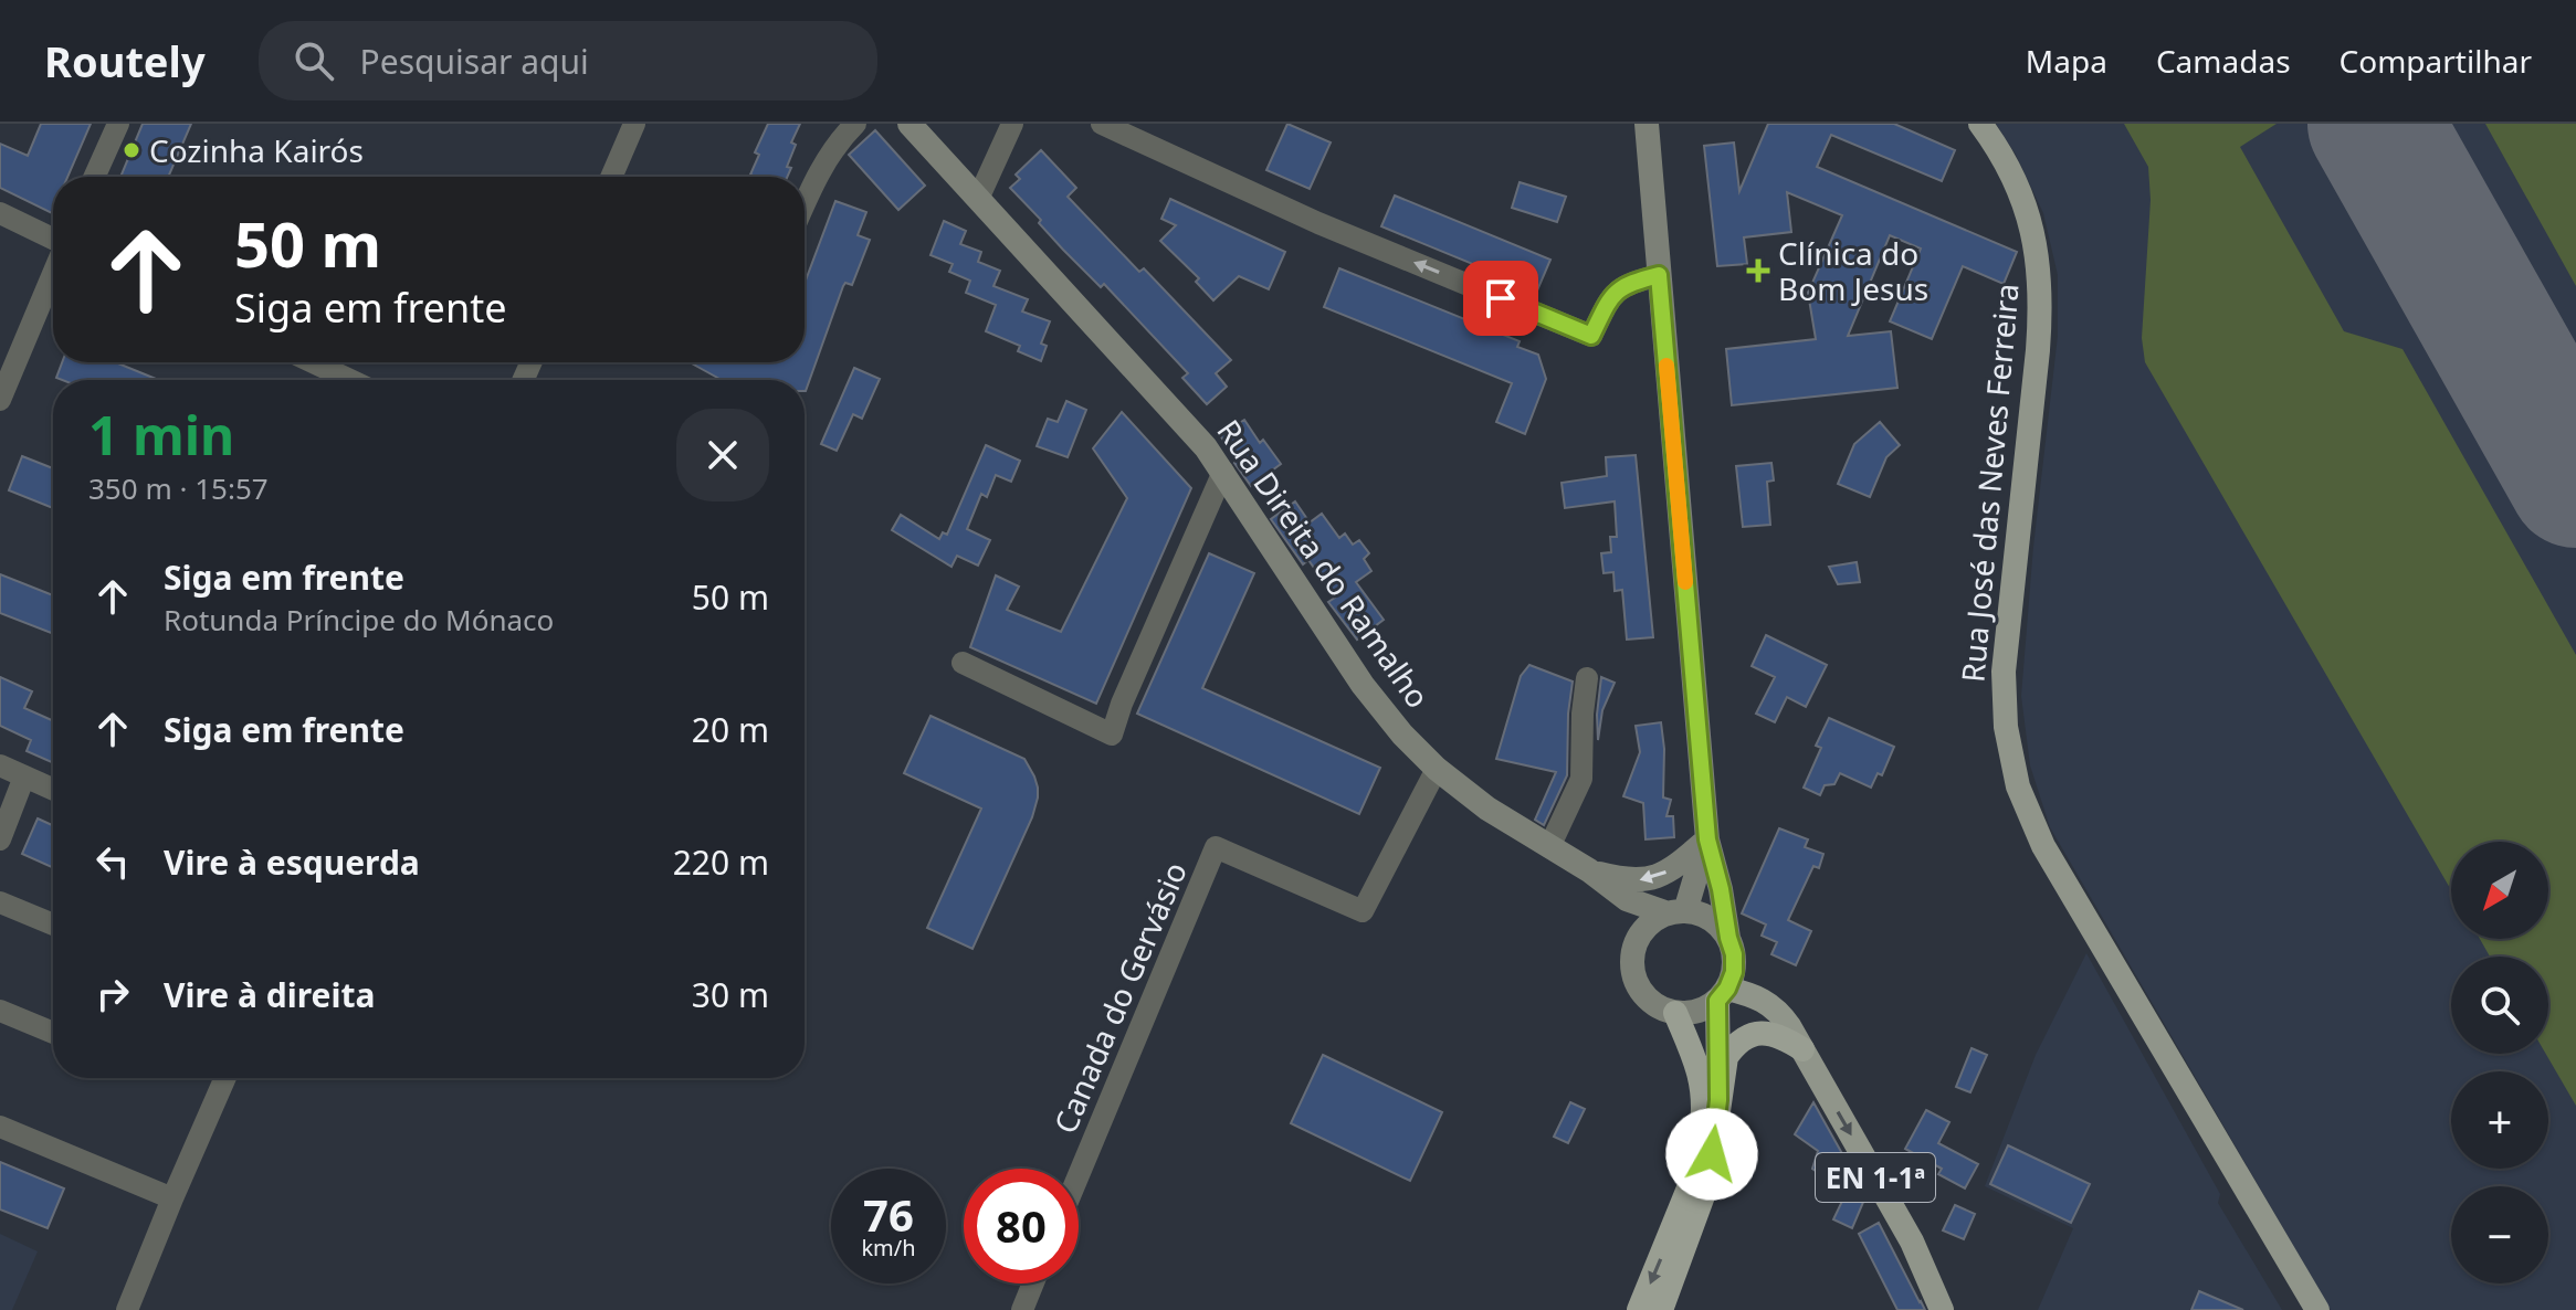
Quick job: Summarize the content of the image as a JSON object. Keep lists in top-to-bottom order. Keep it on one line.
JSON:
{"streets":{"main road":["Rua José das Neves Ferreira","Rua Direita do Ramalho","EN 1-1ª"],"street":["Canada do Gervásio"]},"crossings":[["Rua Direita do Ramalho","Canada do Gervásio"],["Rua Direita do Ramalho","EN 1-1ª"]],"places":{"other":["Cozinha Kairós"],"health":["Clínica do Bom Jesus"]},"north":"bottom left","page":{"header":"Routely","search":"Pesquisar aqui","nav":["Mapa","Camadas","Compartilhar"],"turn":["50 m","Siga em frente"],"heading":["1 min","350 m · 15:57"],"list":[{"name":"Siga em frente","note":"Rotunda Príncipe do Mónaco","value":"50 m"},{"name":"Siga em frente","value":"20 m"},{"name":"Vire à esquerda","value":"220 m"},{"name":"Vire à direita","value":"30 m"}],"map_buttons":["+","−"],"speed":"76 km/h","limit":"80"}}
